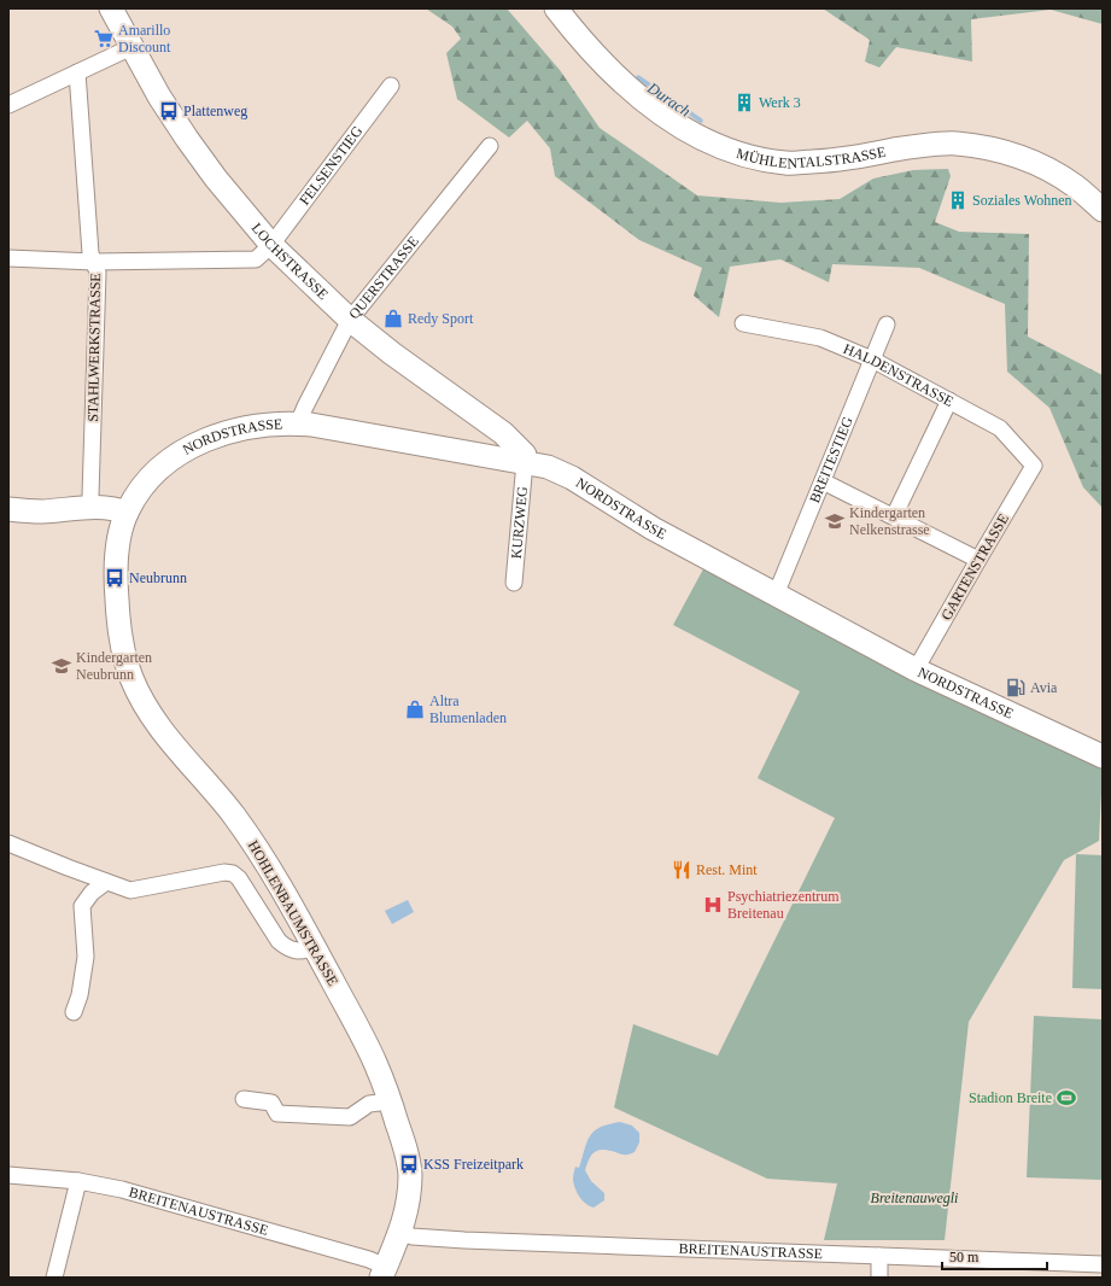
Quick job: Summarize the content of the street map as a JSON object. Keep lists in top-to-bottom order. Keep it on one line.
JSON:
{"streets":{"street":["MÜHLENTALSTRASSE","FELSENSTIEG","LOCHSTRASSE","QUERSTRASSE","STAHLWERKSTRASSE","HALDENSTRASSE","NORDSTRASSE","BREITESTIEG","KURZWEG","GARTENSTRASSE","HOHLENBAUMSTRASSE","BREITENAUSTRASSE"]},"crossings":[["FELSENSTIEG","LOCHSTRASSE"],["FELSENSTIEG","STAHLWERKSTRASSE"],["LOCHSTRASSE","QUERSTRASSE"],["LOCHSTRASSE","NORDSTRASSE"],["LOCHSTRASSE","KURZWEG"],["QUERSTRASSE","NORDSTRASSE"],["HALDENSTRASSE","BREITESTIEG"],["HALDENSTRASSE","GARTENSTRASSE"],["NORDSTRASSE","BREITESTIEG"],["NORDSTRASSE","KURZWEG"],["NORDSTRASSE","GARTENSTRASSE"],["NORDSTRASSE","HOHLENBAUMSTRASSE"],["HOHLENBAUMSTRASSE","BREITENAUSTRASSE"]],"water":["Durach"],"parks":["Breitenauwegli"],"places":{"supermarket":["Amarillo Discount"],"building":["Werk 3","Soziales Wohnen"],"bus stop":["Plattenweg","Neubrunn","KSS Freizeitpark"],"shop":["Redy Sport","Altra Blumenladen"],"school or university":["Kindergarten Nelkenstrasse","Kindergarten Neubrunn"],"fuel station":["Avia"],"restaurant":["Rest. Mint"],"hospital":["Psychiatriezentrum Breitenau"],"sports":["Stadion Breite"]},"scale_bar":"50 m"}
